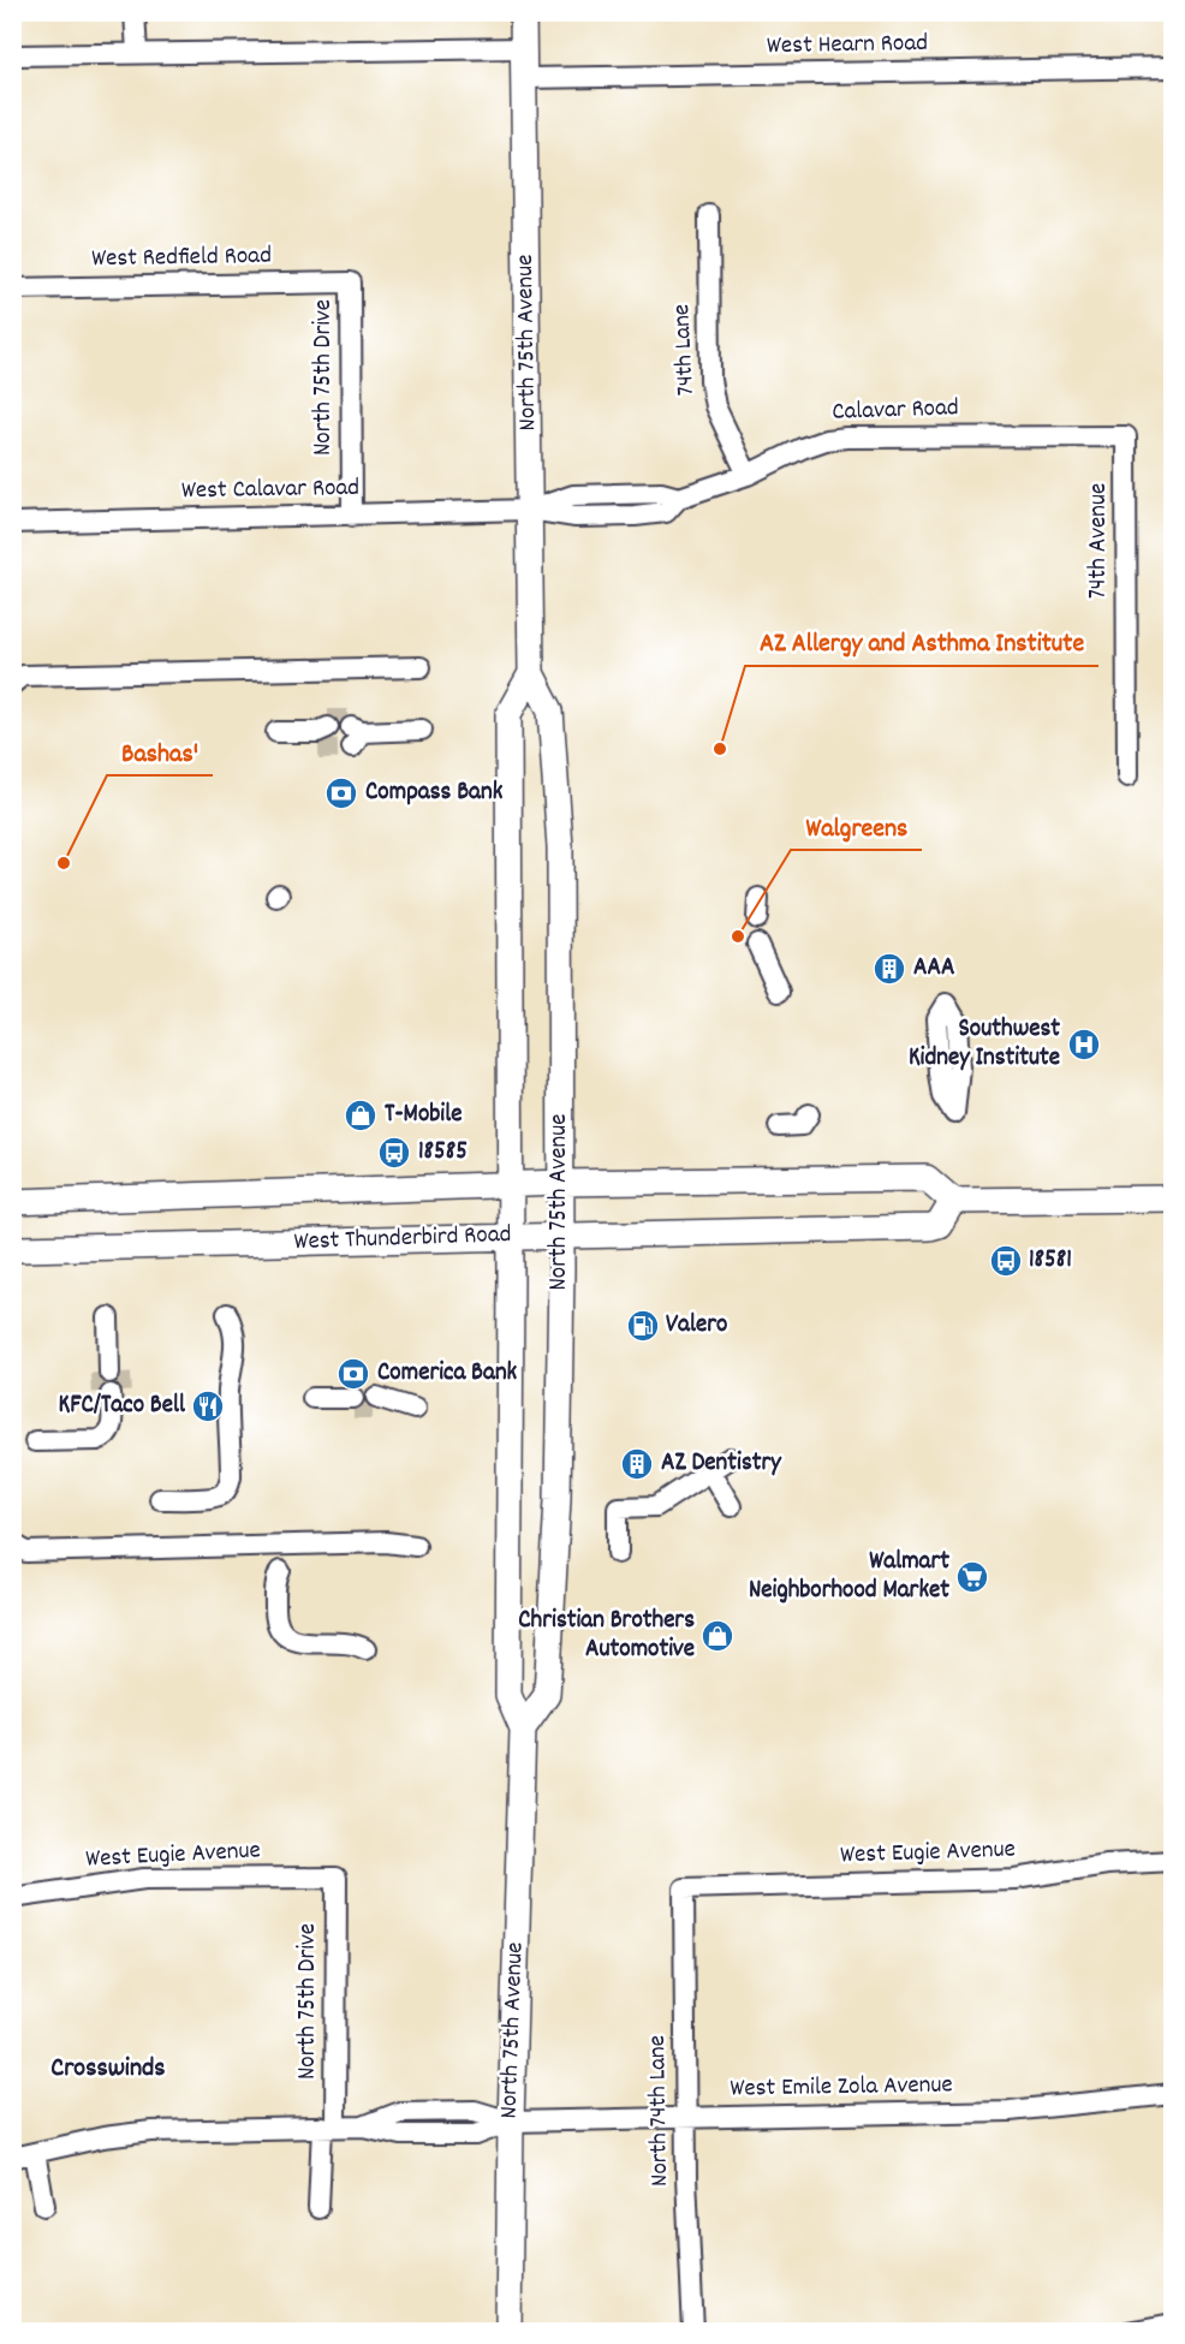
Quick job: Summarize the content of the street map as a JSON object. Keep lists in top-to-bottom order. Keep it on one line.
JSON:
{"streets":{"main road":["North 75th Avenue","West Thunderbird Road"],"street":["West Hearn Road","West Redfield Road","74th Lane","North 75th Drive","Calavar Road","West Calavar Road","74th Avenue","West Eugie Avenue","West Emile Zola Avenue","North 74th Lane"]},"crossings":[["West Hearn Road","North 75th Avenue"],["West Redfield Road","North 75th Drive"],["North 75th Avenue","Calavar Road"],["North 75th Avenue","West Calavar Road"],["North 75th Avenue","West Thunderbird Road"],["North 75th Avenue","West Emile Zola Avenue"],["74th Lane","Calavar Road"],["North 75th Drive","West Calavar Road"],["North 75th Drive","West Eugie Avenue"],["North 75th Drive","West Emile Zola Avenue"],["Calavar Road","West Calavar Road"],["Calavar Road","74th Avenue"],["West Eugie Avenue","North 74th Lane"],["West Emile Zola Avenue","North 74th Lane"]],"districts":["Crosswinds"],"places":{"other":["AZ Allergy and Asthma Institute","Bashas'","Walgreens"],"bank":["Compass Bank","Comerica Bank"],"building":["AAA","AZ Dentistry"],"hospital":["Southwest Kidney Institute"],"shop":["T-Mobile","Christian Brothers Automotive"],"bus stop":["18585","18581"],"fuel station":["Valero"],"restaurant":["KFC/Taco Bell"],"supermarket":["Walmart Neighborhood Market"]}}
